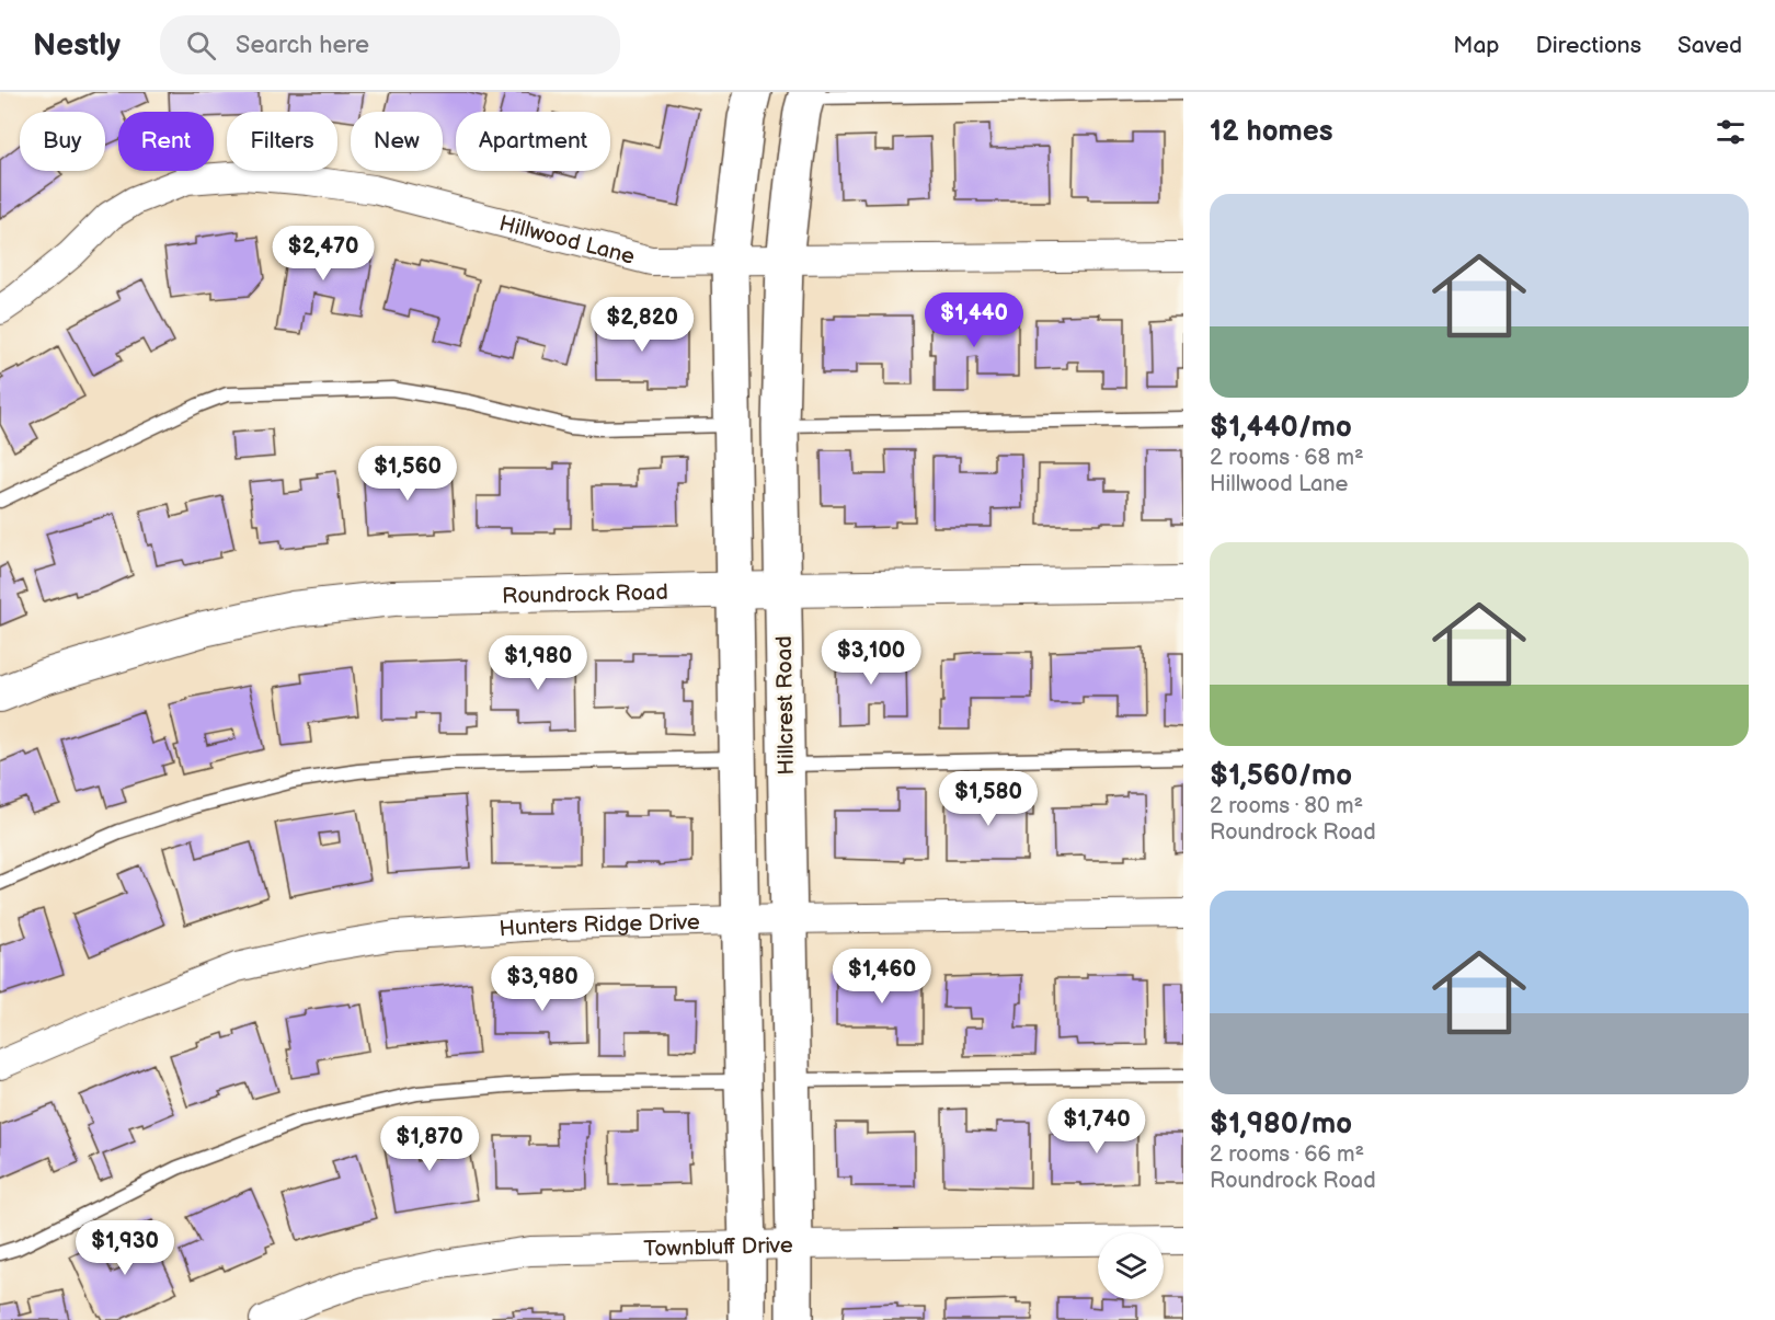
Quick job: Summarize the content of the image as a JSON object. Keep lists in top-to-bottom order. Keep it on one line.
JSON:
{"streets":{"main road":["Hillcrest Road"],"street":["Hillwood Lane","Roundrock Road","Hunters Ridge Drive","Townbluff Drive"]},"crossings":[["Hillwood Lane","Hillcrest Road"],["Roundrock Road","Hillcrest Road"],["Hillcrest Road","Hunters Ridge Drive"],["Hillcrest Road","Townbluff Drive"]],"page":{"header":"Nestly","search":"Search here","nav":["Map","Directions","Saved"],"heading":"12 homes","chip":["Buy","Rent","Filters","New","Apartment"],"list":[{"name":"$1,440/mo","note":"2 rooms · 68 m² · Hillwood Lane"},{"name":"$1,560/mo","note":"2 rooms · 80 m² · Roundrock Road"},{"name":"$1,980/mo","note":"2 rooms · 66 m² · Roundrock Road"}],"price":["$2,470","$1,440","$2,820","$1,560","$3,100","$1,980","$1,580","$1,460","$3,980","$1,740","$1,870","$1,930"]}}
